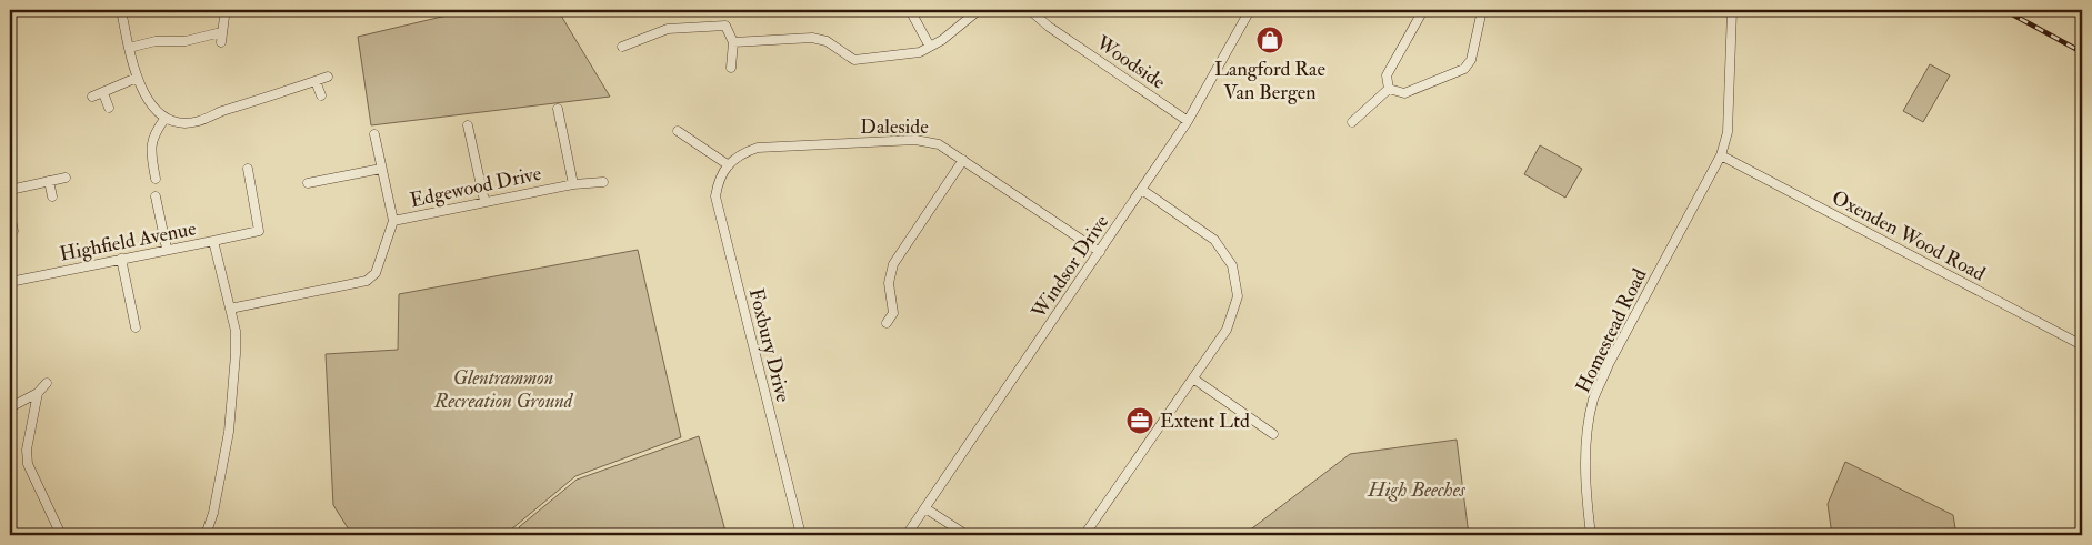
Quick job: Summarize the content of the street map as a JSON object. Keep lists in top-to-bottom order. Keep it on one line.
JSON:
{"streets":{"street":["Woodside","Daleside","Edgewood Drive","Oxenden Wood Road","Highfield Avenue","Windsor Drive","Homestead Road","Foxbury Drive"]},"crossings":[["Woodside","Windsor Drive"],["Daleside","Windsor Drive"],["Daleside","Foxbury Drive"],["Edgewood Drive","Highfield Avenue"],["Oxenden Wood Road","Homestead Road"]],"parks":["Glentrammon Recreation Ground","High Beeches"],"places":{"shop":["Langford Rae Van Bergen"],"office":["Extent Ltd"]}}
